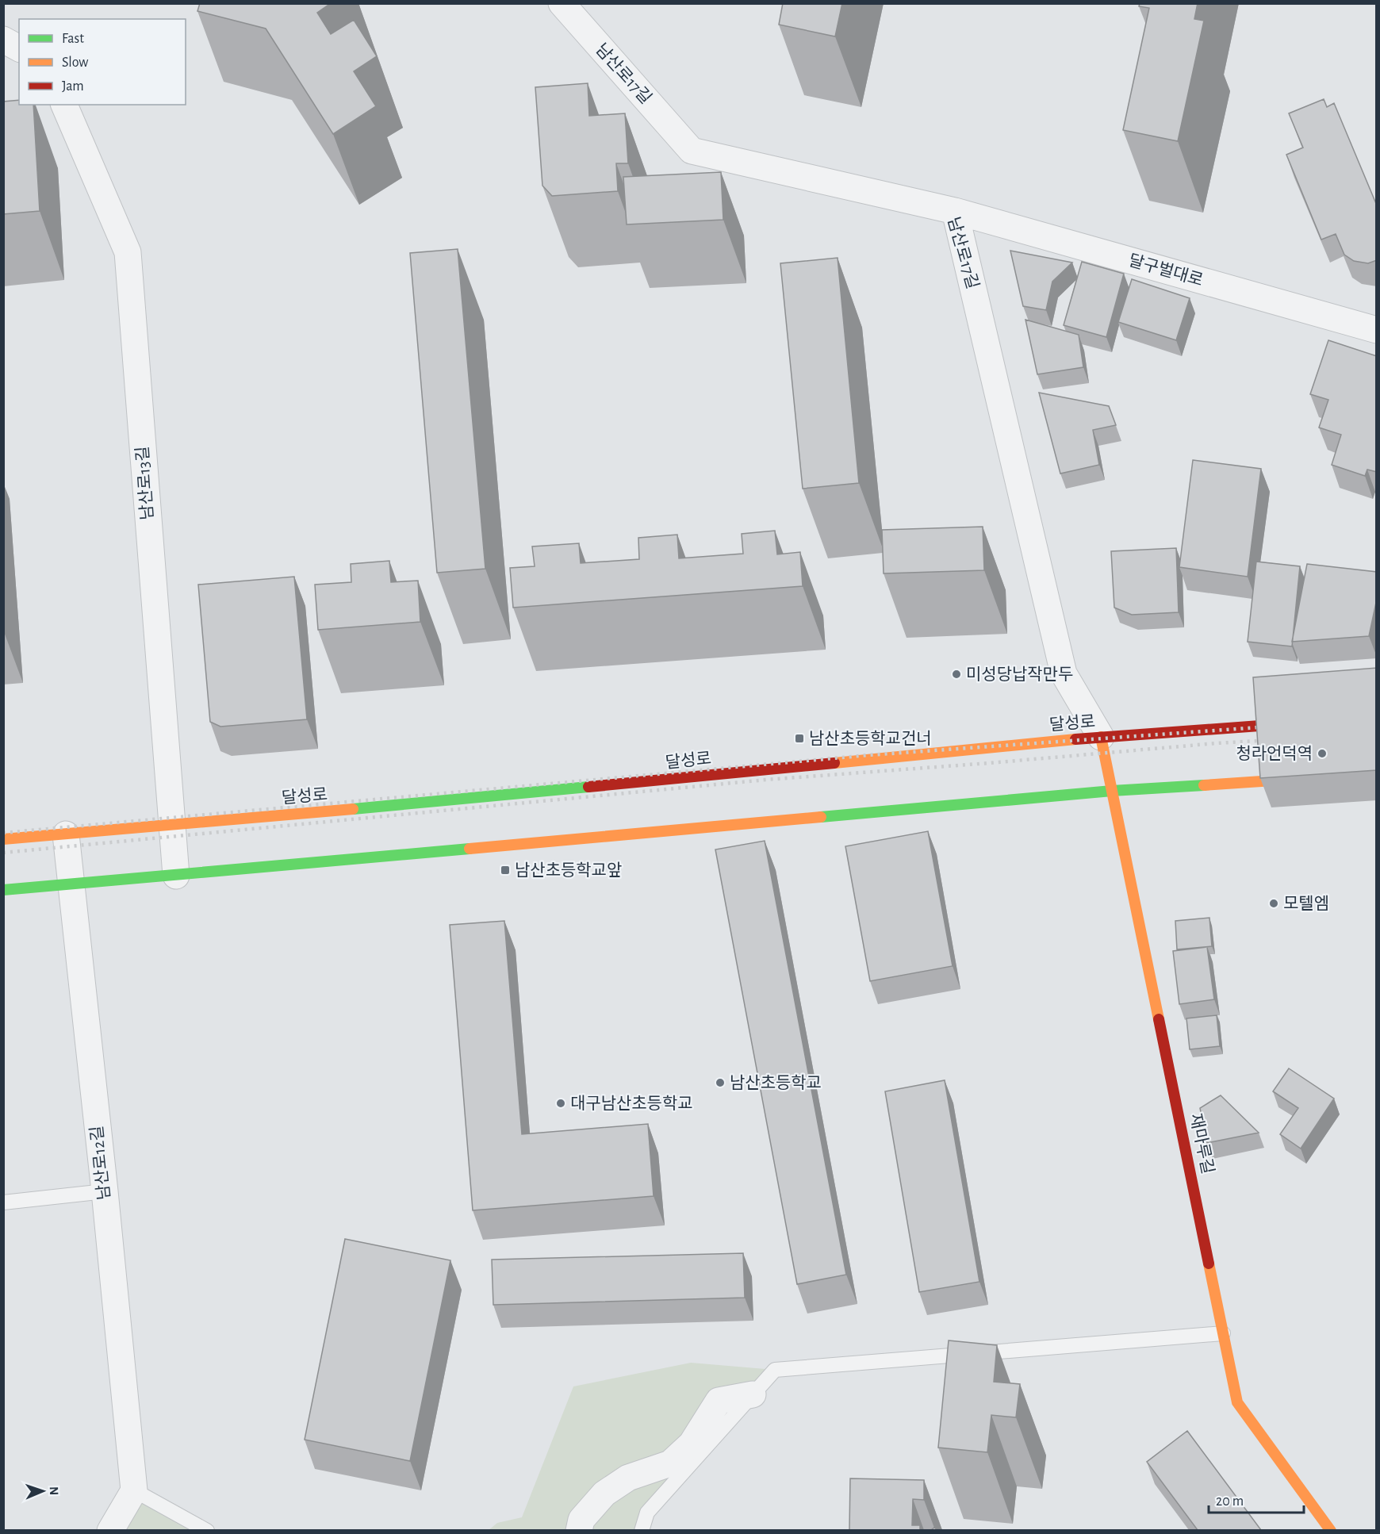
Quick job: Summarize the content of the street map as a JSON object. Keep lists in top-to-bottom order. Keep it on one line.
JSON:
{"streets":{"main road":["달성로","재마루길"],"street":["남산로17길","달구벌대로","남산로13길","남산로12길"]},"crossings":[["남산로17길","달구벌대로"],["남산로17길","달성로"],["남산로17길","재마루길"],["남산로13길","달성로"],["달성로","재마루길"],["달성로","남산로12길"]],"places":{"other":["미성당납작만두","청라언덕역","모텔엠","남산초등학교","대구남산초등학교"],"transit":["남산초등학교건너","남산초등학교앞"]},"legend":["Fast","Slow","Jam"],"scale_bar":"20 m","north":"right"}
